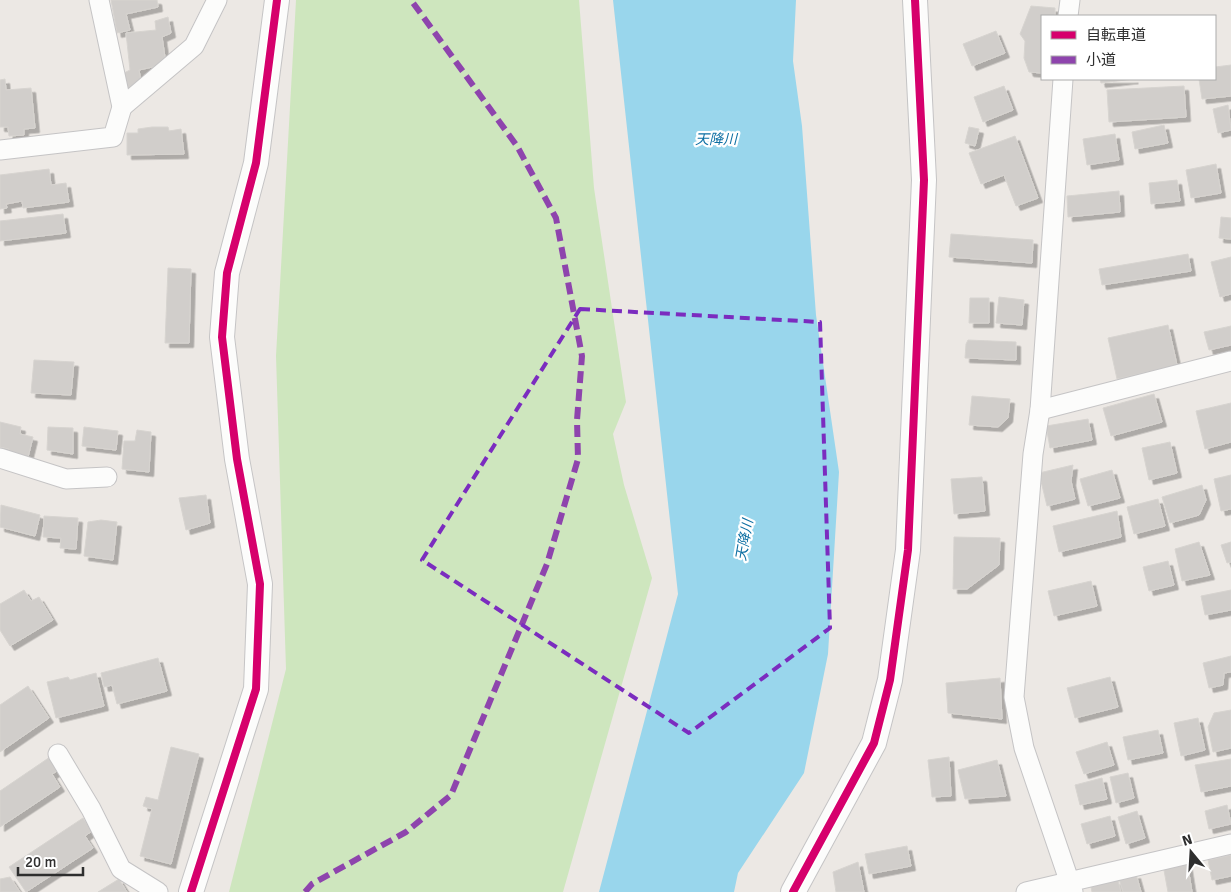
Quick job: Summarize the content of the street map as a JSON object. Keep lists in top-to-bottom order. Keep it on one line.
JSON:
{"water":["天降川"],"legend":["自転車道","小道"],"scale_bar":"20 m","north":"top"}
